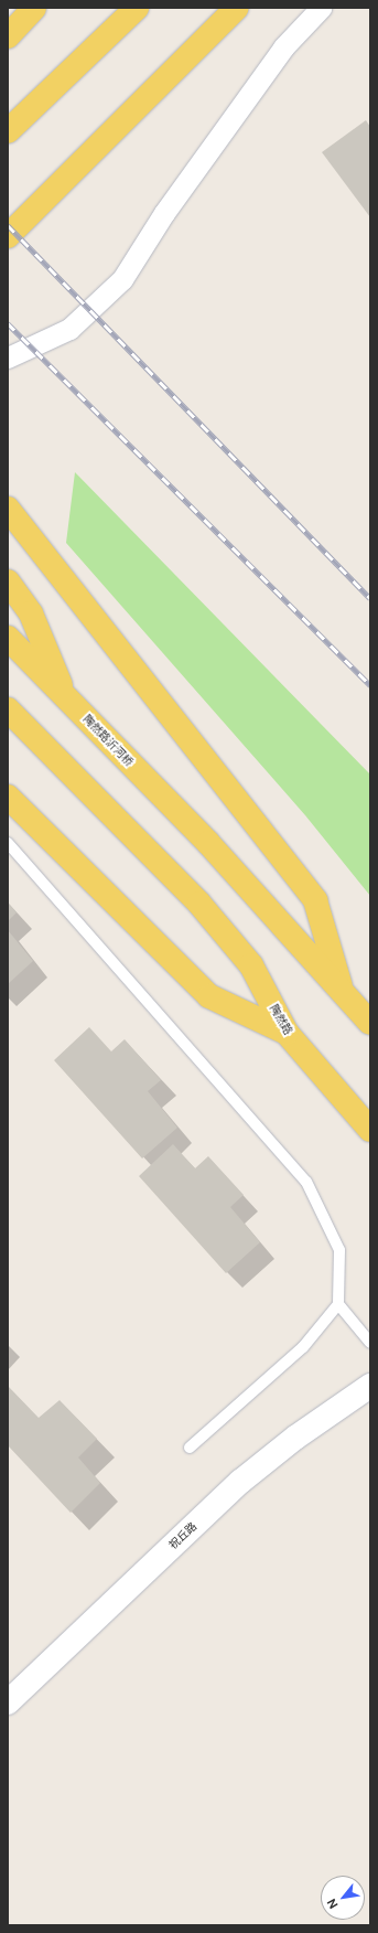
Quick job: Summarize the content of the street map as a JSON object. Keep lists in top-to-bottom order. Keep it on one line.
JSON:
{"streets":{"main road":["陶然路沂河桥","陶然路"],"street":["祝丘路"]},"north":"bottom left"}
